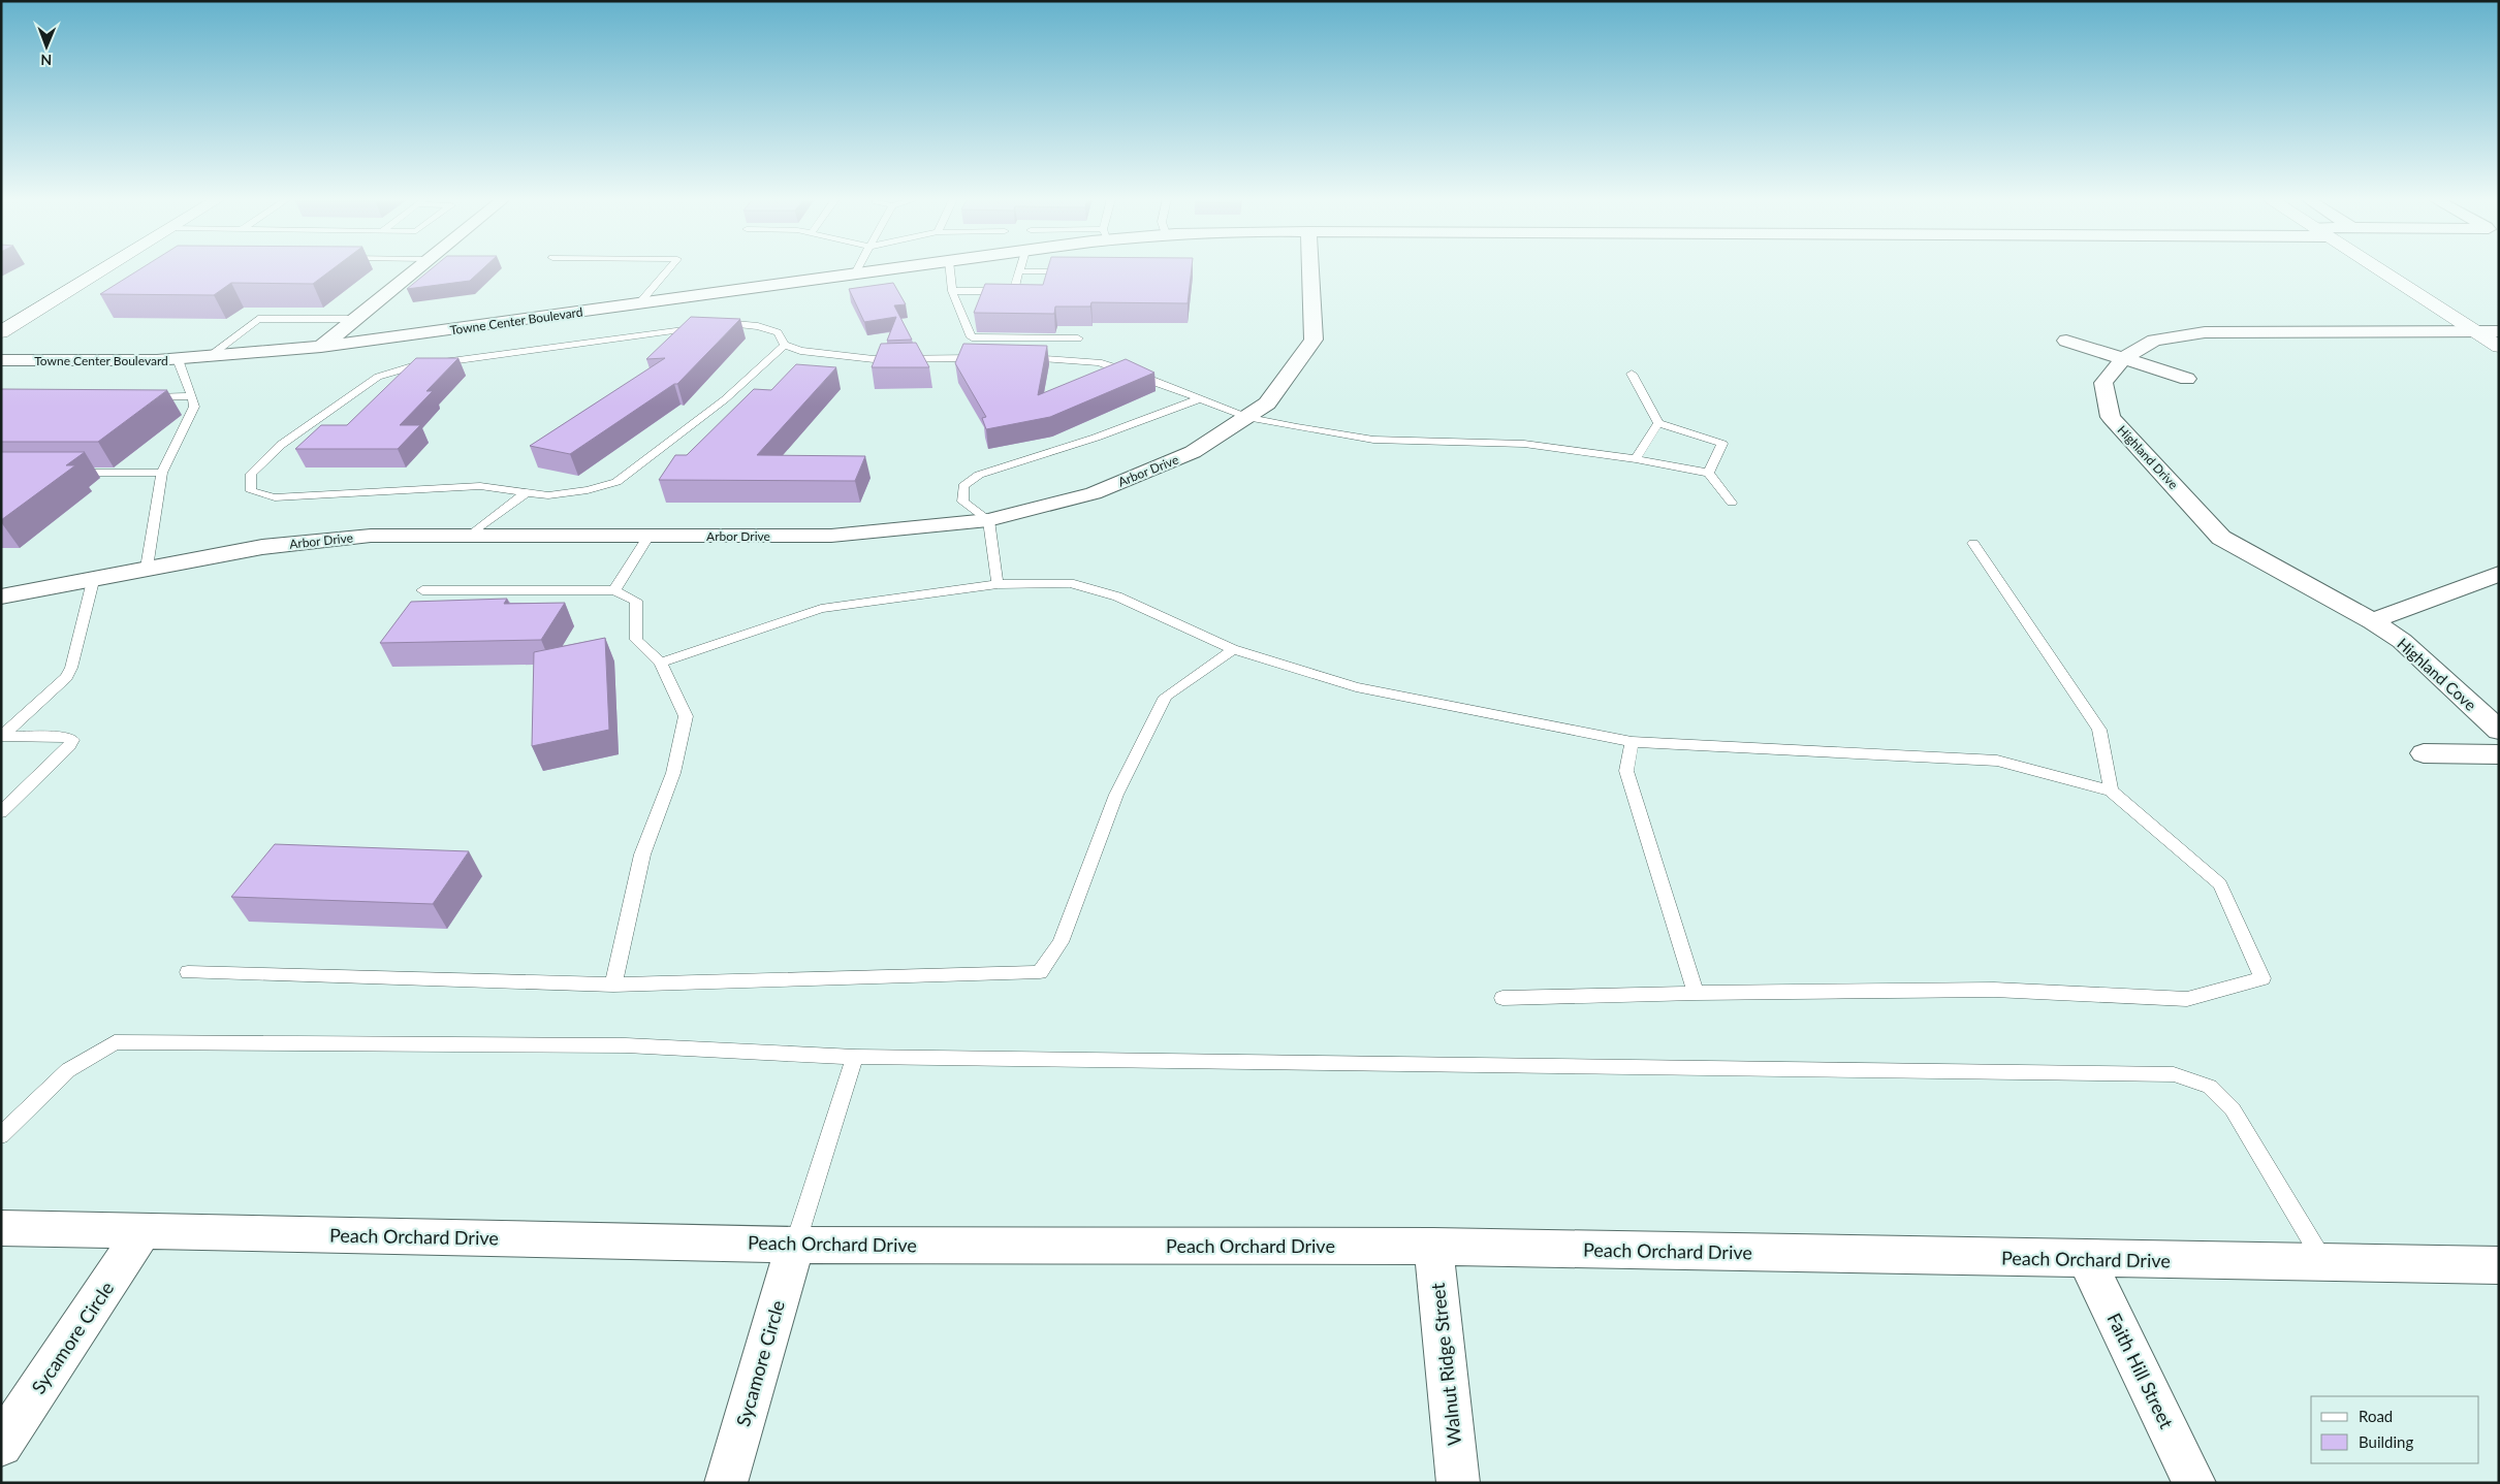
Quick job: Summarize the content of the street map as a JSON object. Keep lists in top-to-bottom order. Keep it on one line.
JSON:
{"streets":{"street":["Towne Center Boulevard","Highland Drive","Arbor Drive","Highland Cove","Peach Orchard Drive","Sycamore Circle","Walnut Ridge Street","Faith Hill Street"]},"crossings":[["Highland Drive","Highland Cove"],["Peach Orchard Drive","Sycamore Circle"],["Peach Orchard Drive","Walnut Ridge Street"],["Peach Orchard Drive","Faith Hill Street"]],"legend":["Road","Building"],"north":"bottom"}
